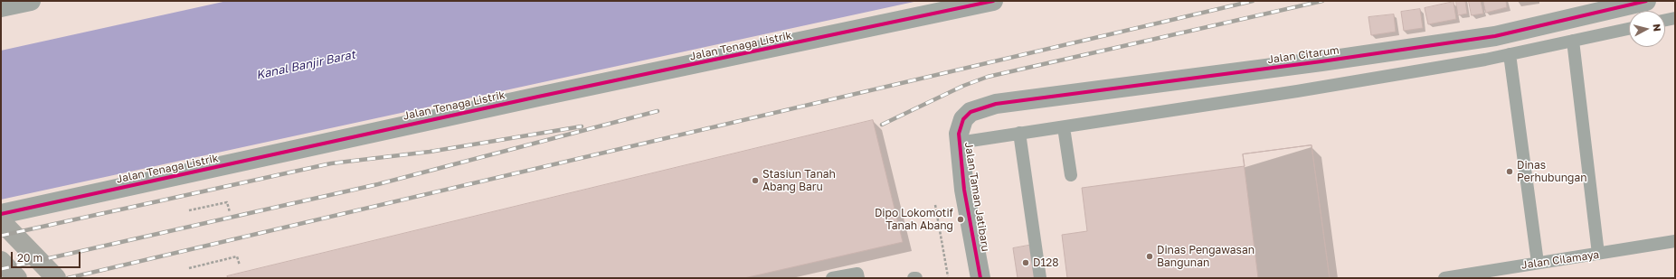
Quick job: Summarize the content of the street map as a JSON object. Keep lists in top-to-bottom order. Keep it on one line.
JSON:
{"streets":{"street":["Jalan Tenaga Listrik","Jalan Citarum","Jalan Taman Jatibaru"],"lane":["Jalan Cilamaya"]},"crossings":[["Jalan Citarum","Jalan Taman Jatibaru"]],"water":["Kanal Banjir Barat"],"places":["Dinas Perhubungan","Stasiun Tanah Abang Baru","Dipo Lokomotif Tanah Abang","Dinas Pengawasan Bangunan","D128"],"scale_bar":"20 m","north":"right"}
